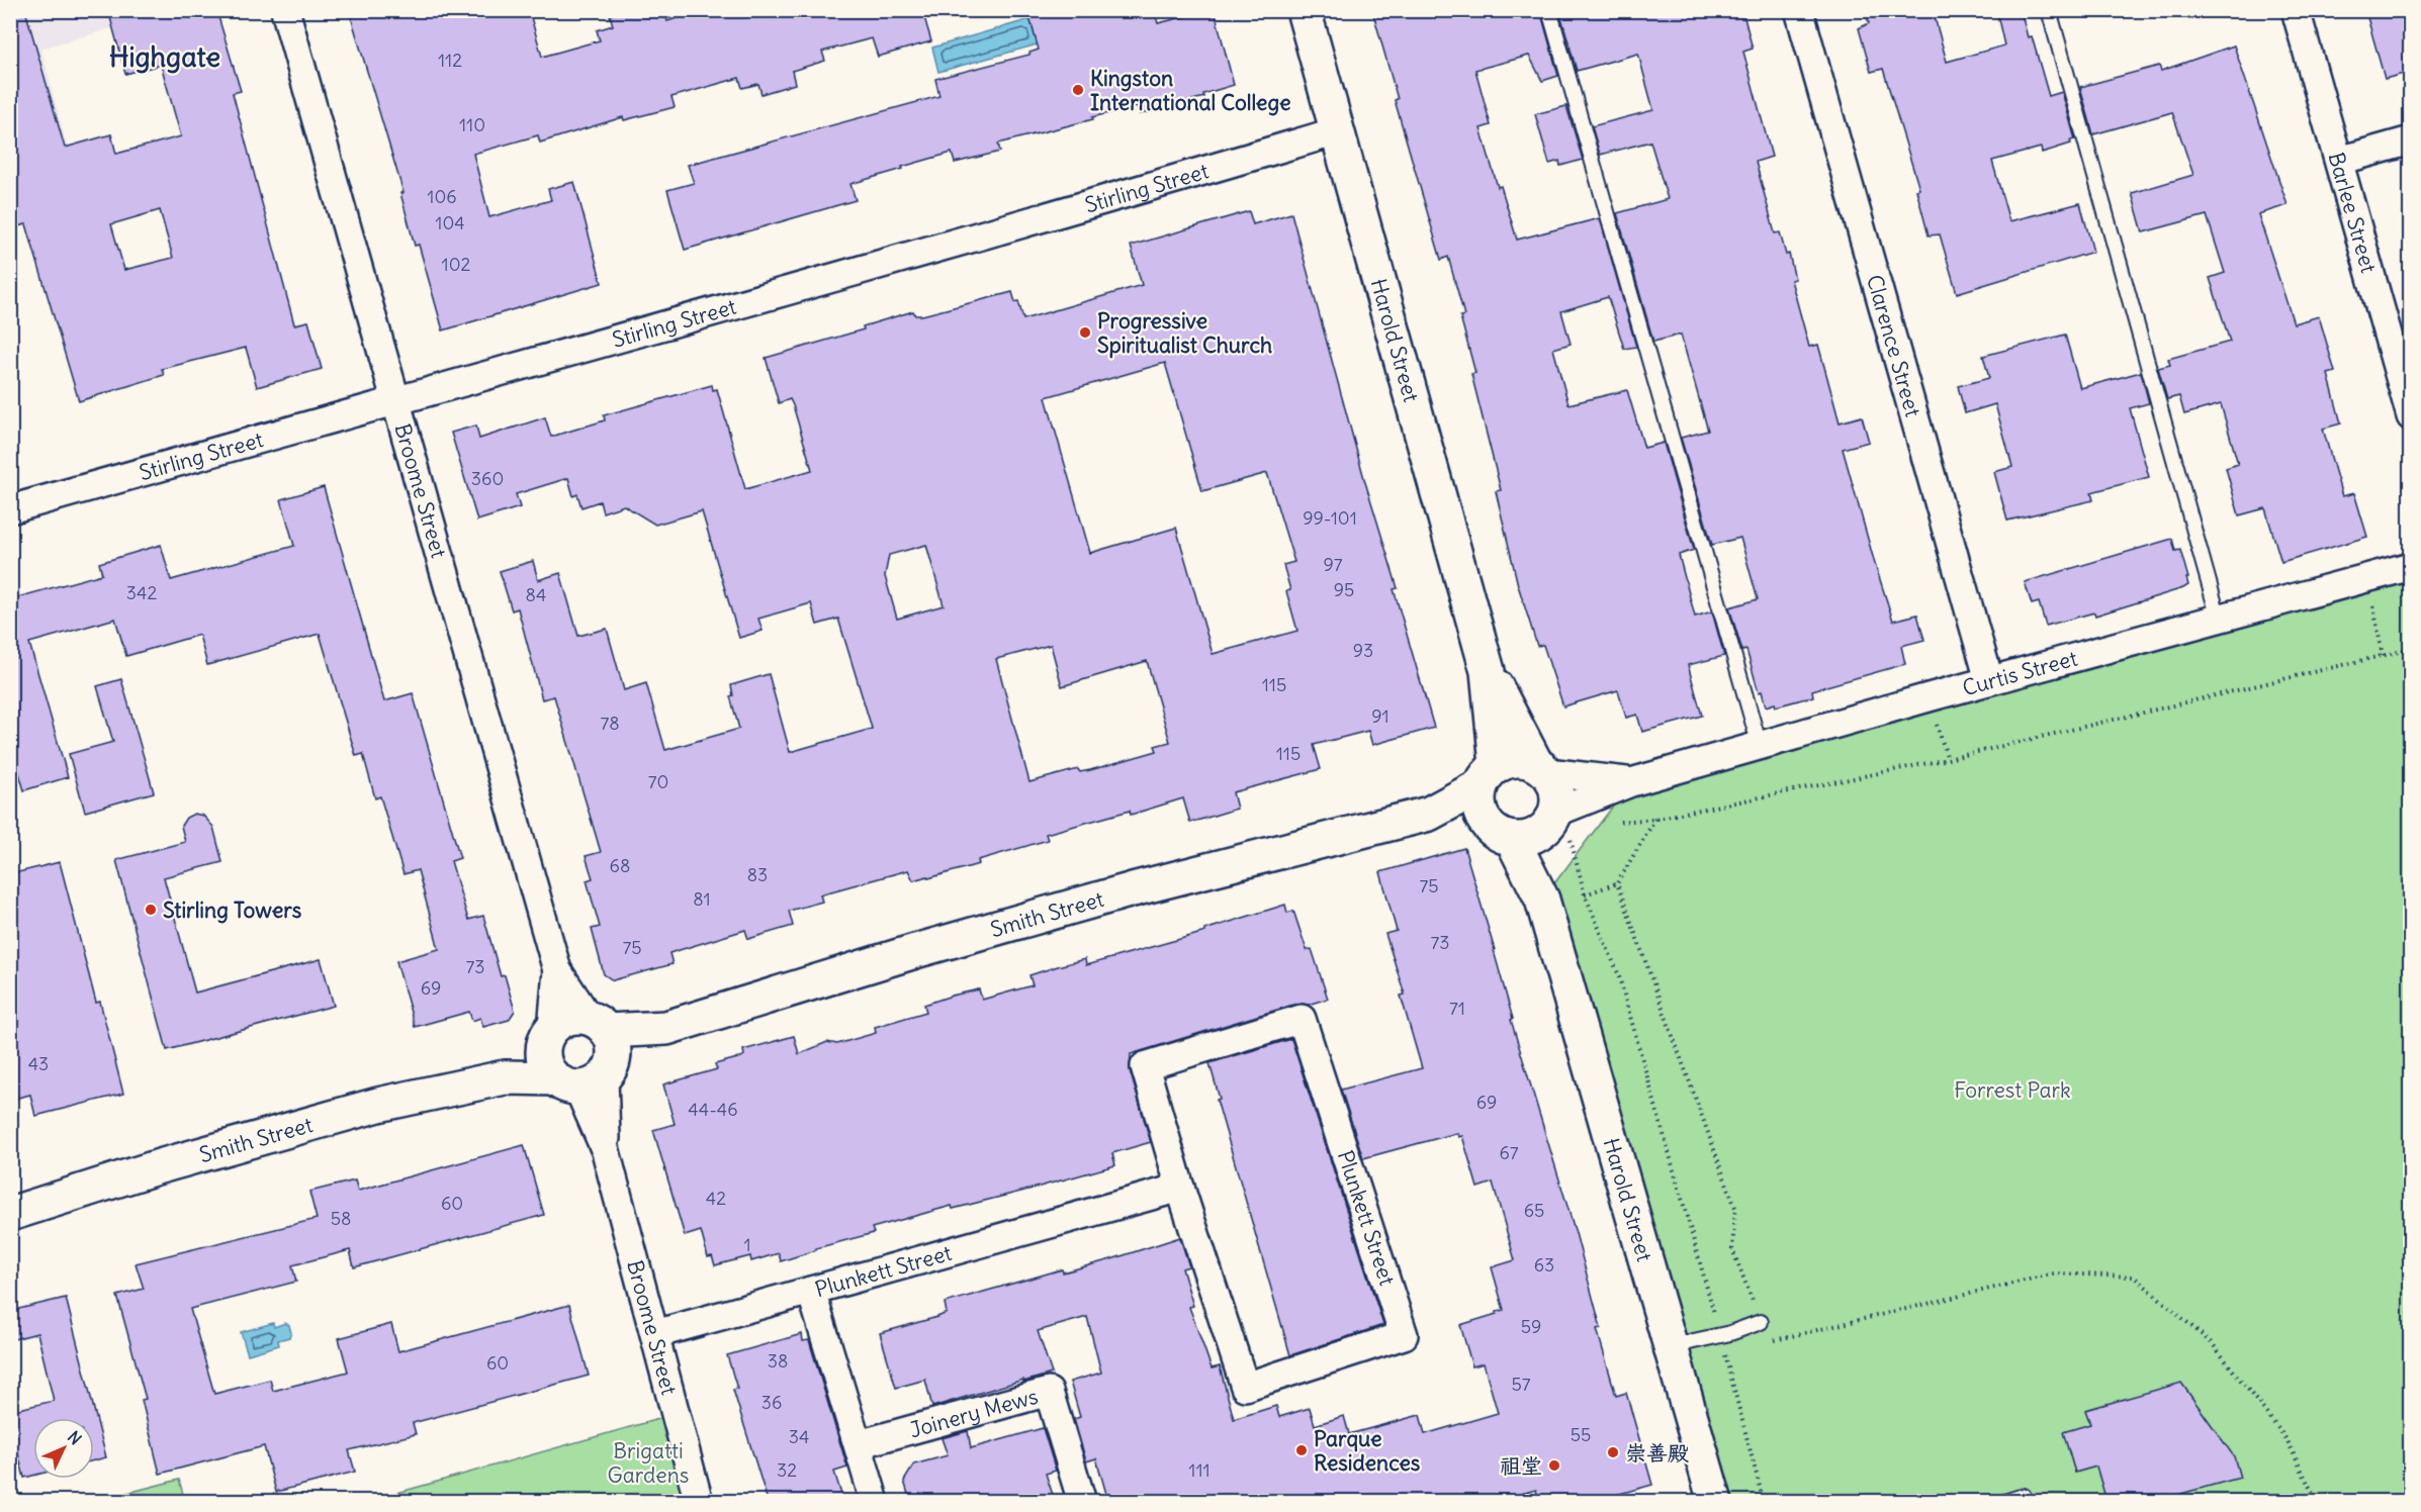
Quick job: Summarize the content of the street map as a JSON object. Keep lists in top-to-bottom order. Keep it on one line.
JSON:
{"streets":{"street":["Stirling Street","Barlee Street","Harold Street","Clarence Street","Broome Street","Curtis Street","Smith Street","Plunkett Street","Joinery Mews"]},"crossings":[["Stirling Street","Harold Street"],["Stirling Street","Broome Street"],["Harold Street","Curtis Street"],["Harold Street","Smith Street"],["Clarence Street","Curtis Street"],["Broome Street","Smith Street"],["Broome Street","Plunkett Street"],["Curtis Street","Smith Street"]],"districts":["Highgate"],"parks":["Forrest Park","Brigatti Gardens"],"places":["Kingston International College","Progressive Spiritualist Church","Stirling Towers","Parque Residences","崇善殿","祖堂"],"house_numbers":["112","110","106","104","102","360","99-101","97","95","342","84","93","115","91","78","115","70","68","83","75","81","73","75","73","69","71","43","69","44-46","67","42","60","65","58","1","63","59","38","60","57","36","55","34","32","111"],"north":"top right"}
